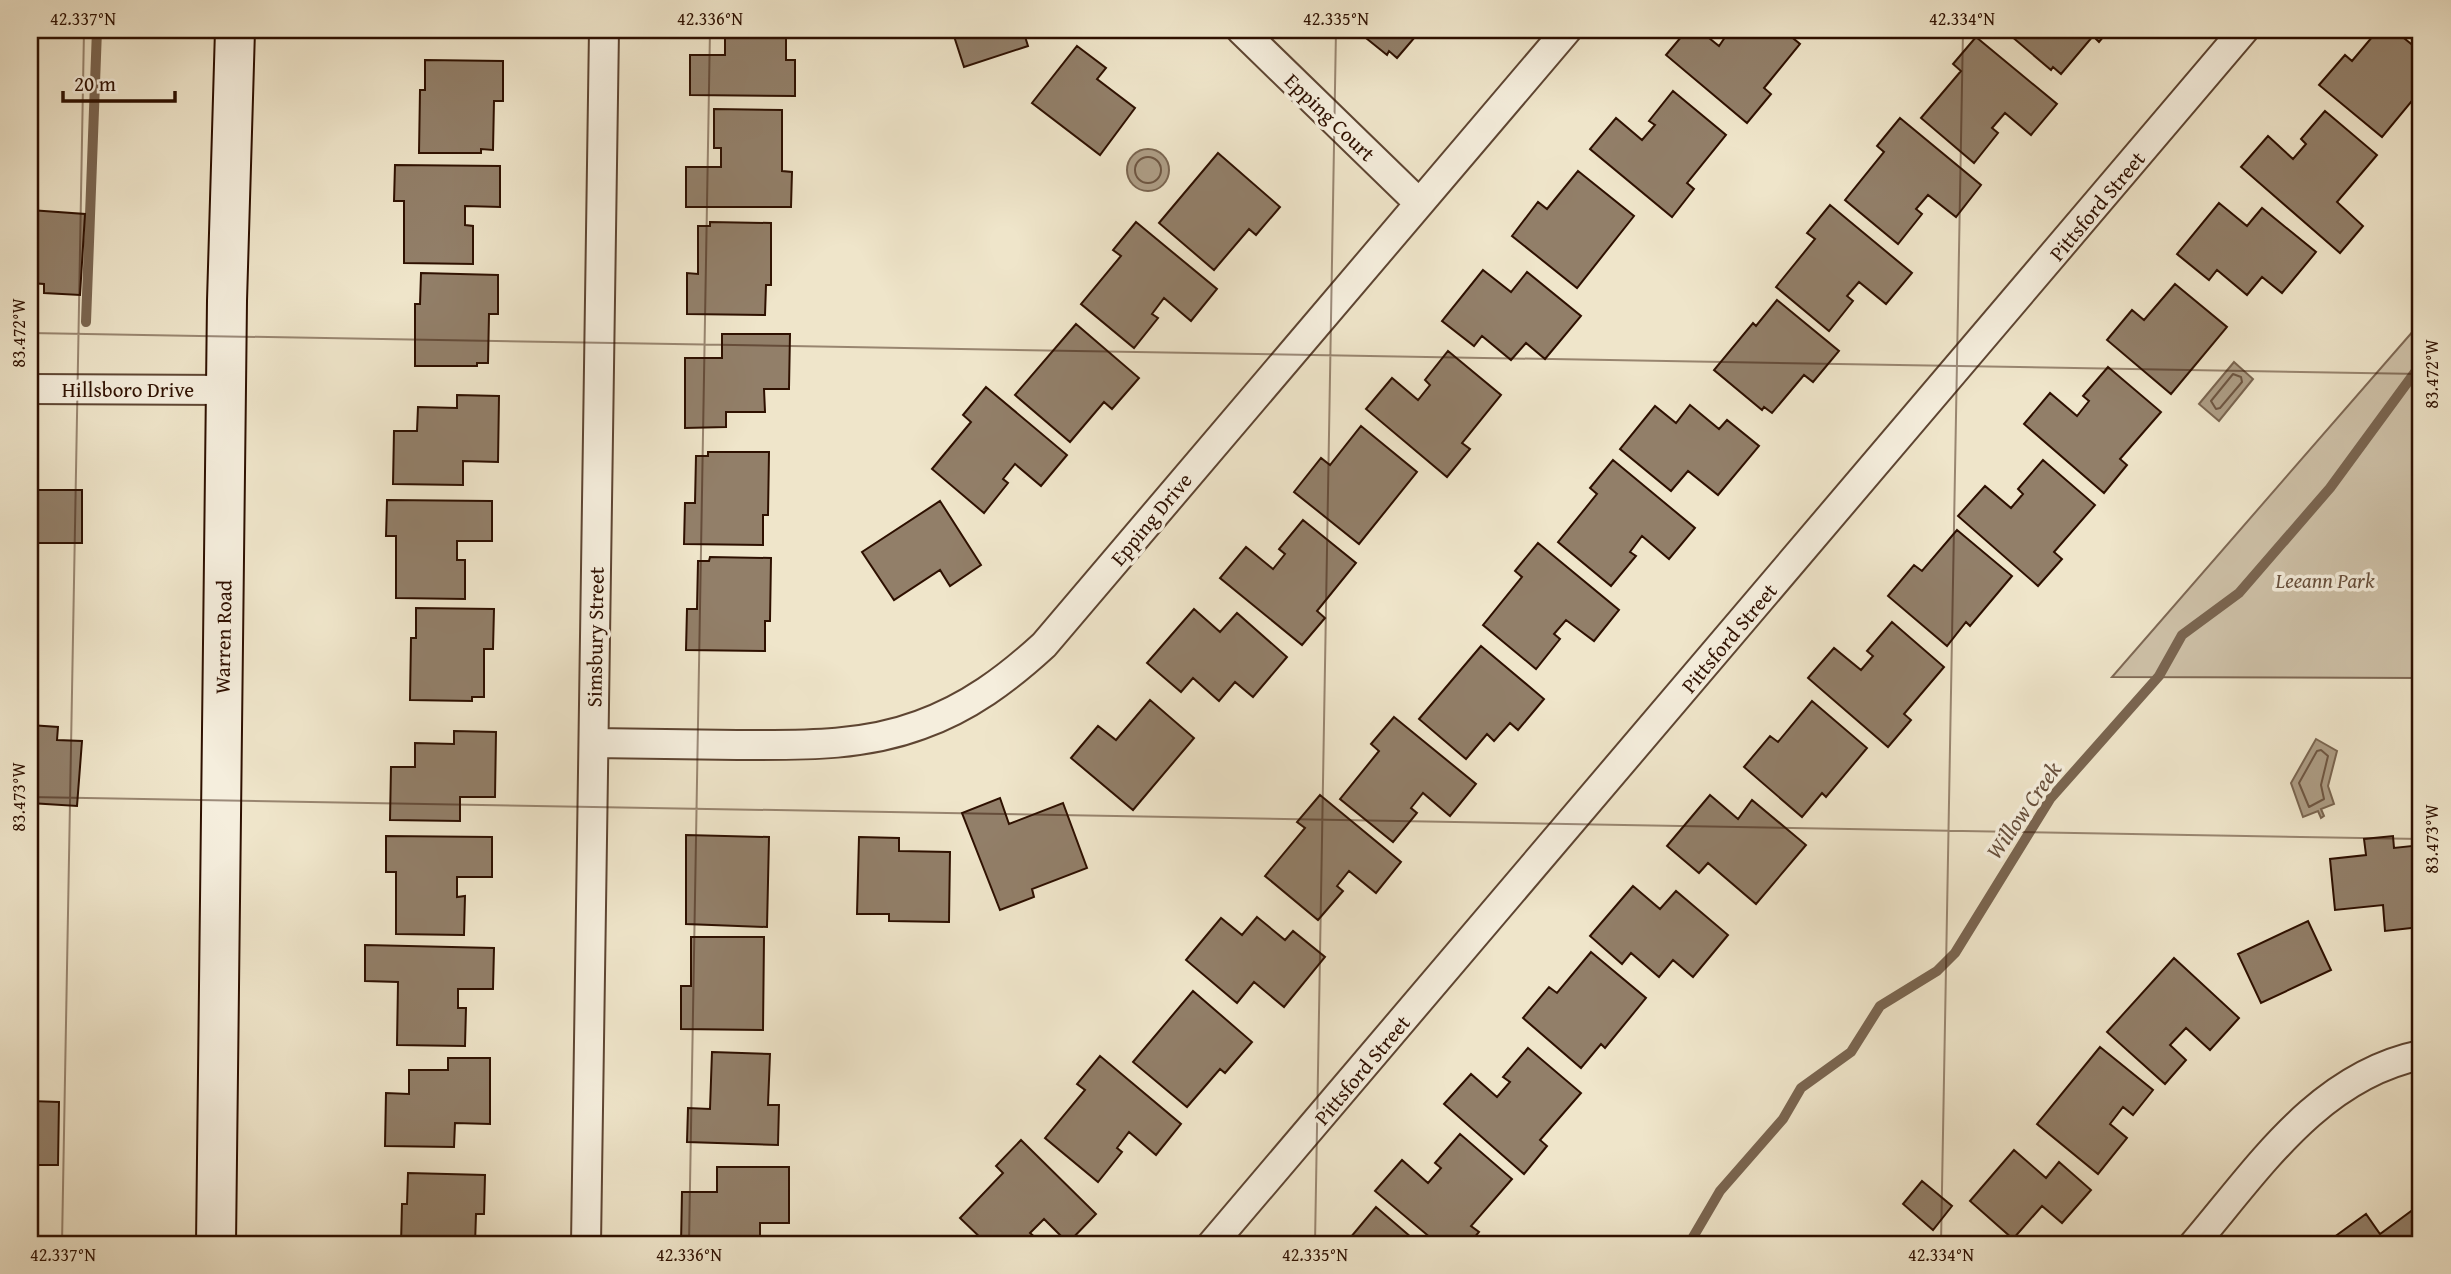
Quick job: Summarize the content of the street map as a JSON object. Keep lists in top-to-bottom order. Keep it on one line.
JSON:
{"streets":{"main road":["Warren Road"],"street":["Epping Court","Pittsford Street","Hillsboro Drive","Epping Drive","Simsbury Street"]},"crossings":[["Epping Court","Epping Drive"],["Hillsboro Drive","Warren Road"],["Epping Drive","Simsbury Street"]],"water":["Willow Creek"],"parks":["Leeann Park"],"scale_bar":"20 m","coordinates":["42.337°N","42.336°N","42.335°N","42.334°N","83.472°W","83.473°W"]}
